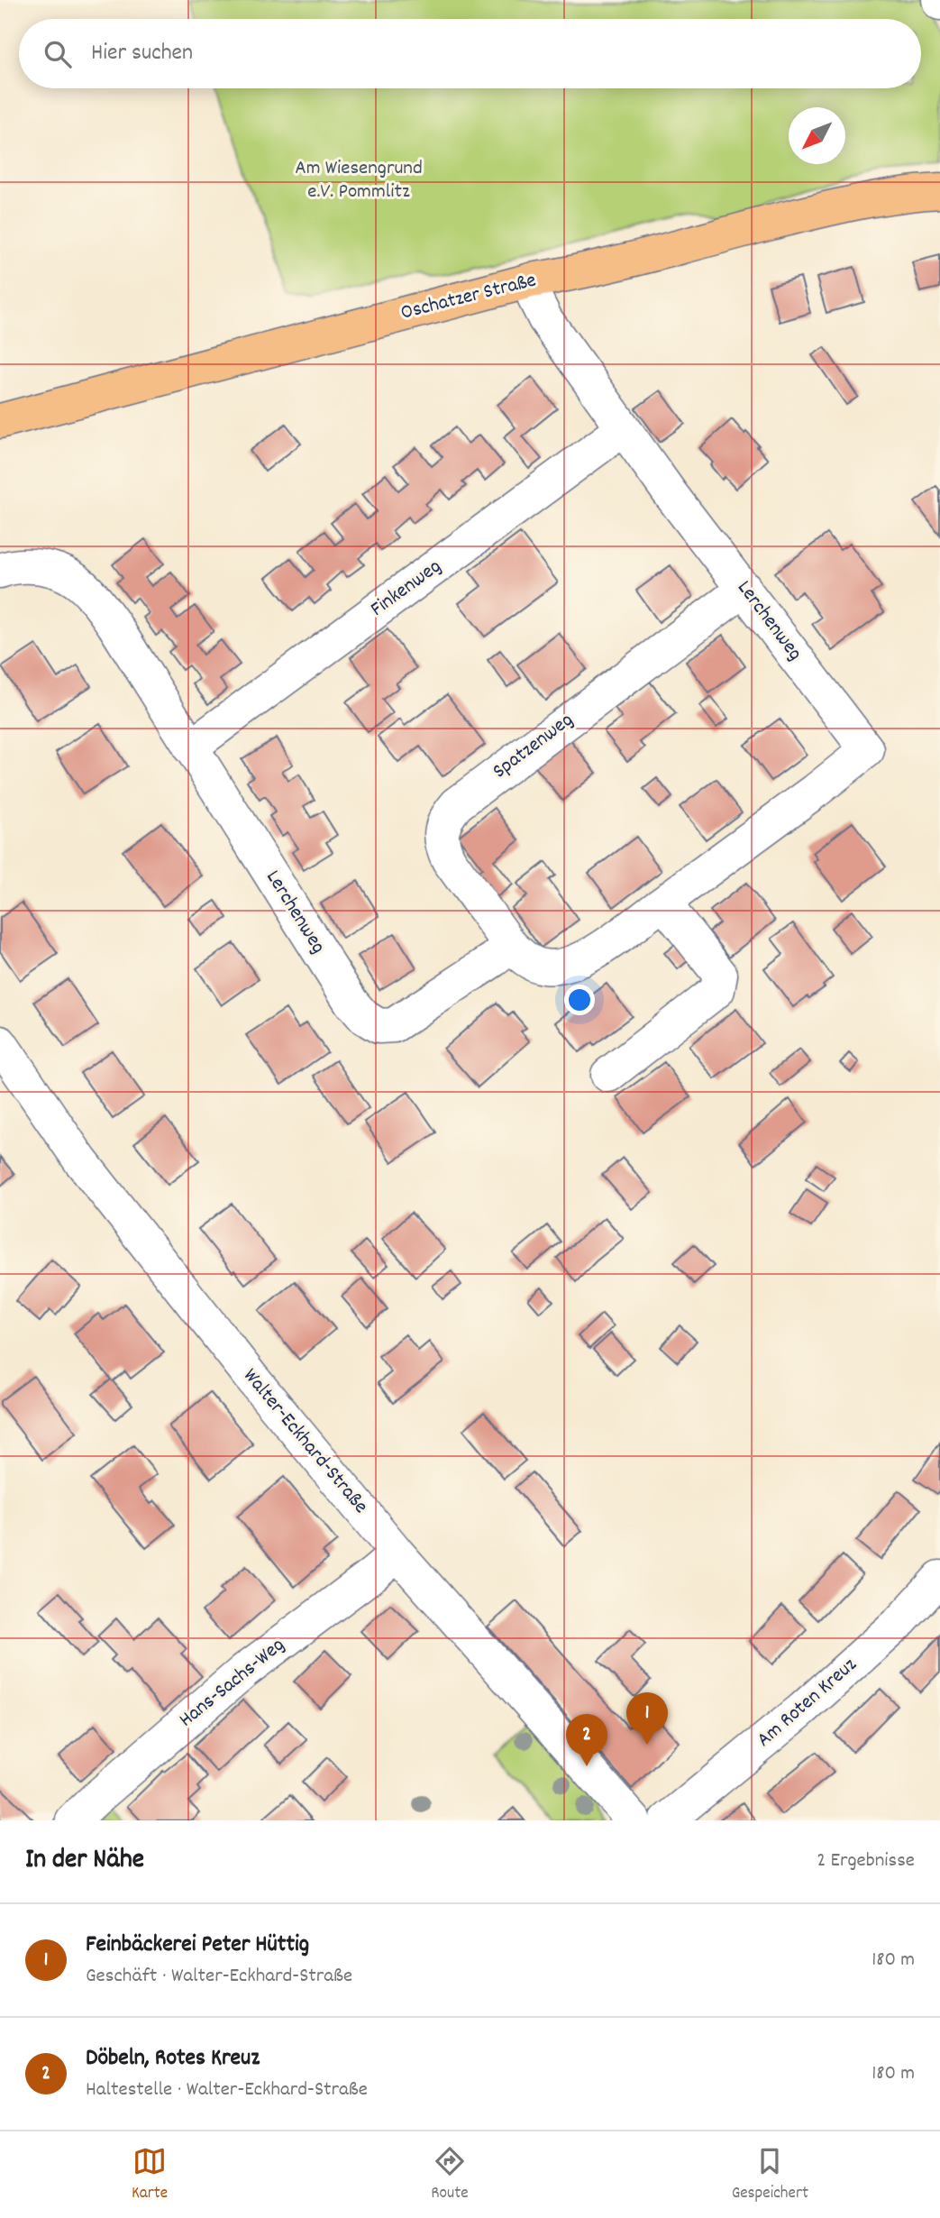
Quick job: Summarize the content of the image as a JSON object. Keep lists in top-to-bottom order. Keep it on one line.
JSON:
{"streets":{"main road":["Oschatzer Straße"],"street":["Finkenweg","Lerchenweg","Spatzenweg","Walter-Eckhard-Straße","Hans-Sachs-Weg","Am Roten Kreuz"]},"crossings":[["Oschatzer Straße","Lerchenweg"],["Finkenweg","Lerchenweg"],["Lerchenweg","Spatzenweg"],["Walter-Eckhard-Straße","Hans-Sachs-Weg"]],"parks":["Am Wiesengrund e.V. Pommlitz"],"north":"bottom left","page":{"search":"Hier suchen","pins":["1","2"],"heading":["In der Nähe","2 Ergebnisse"],"list":[{"mark":"1","name":"Feinbäckerei Peter Hüttig","note":"Geschäft · Walter-Eckhard-Straße","value":"180 m"},{"mark":"2","name":"Döbeln, Rotes Kreuz","note":"Haltestelle · Walter-Eckhard-Straße","value":"180 m"}],"nav":["Karte","Route","Gespeichert"]}}
